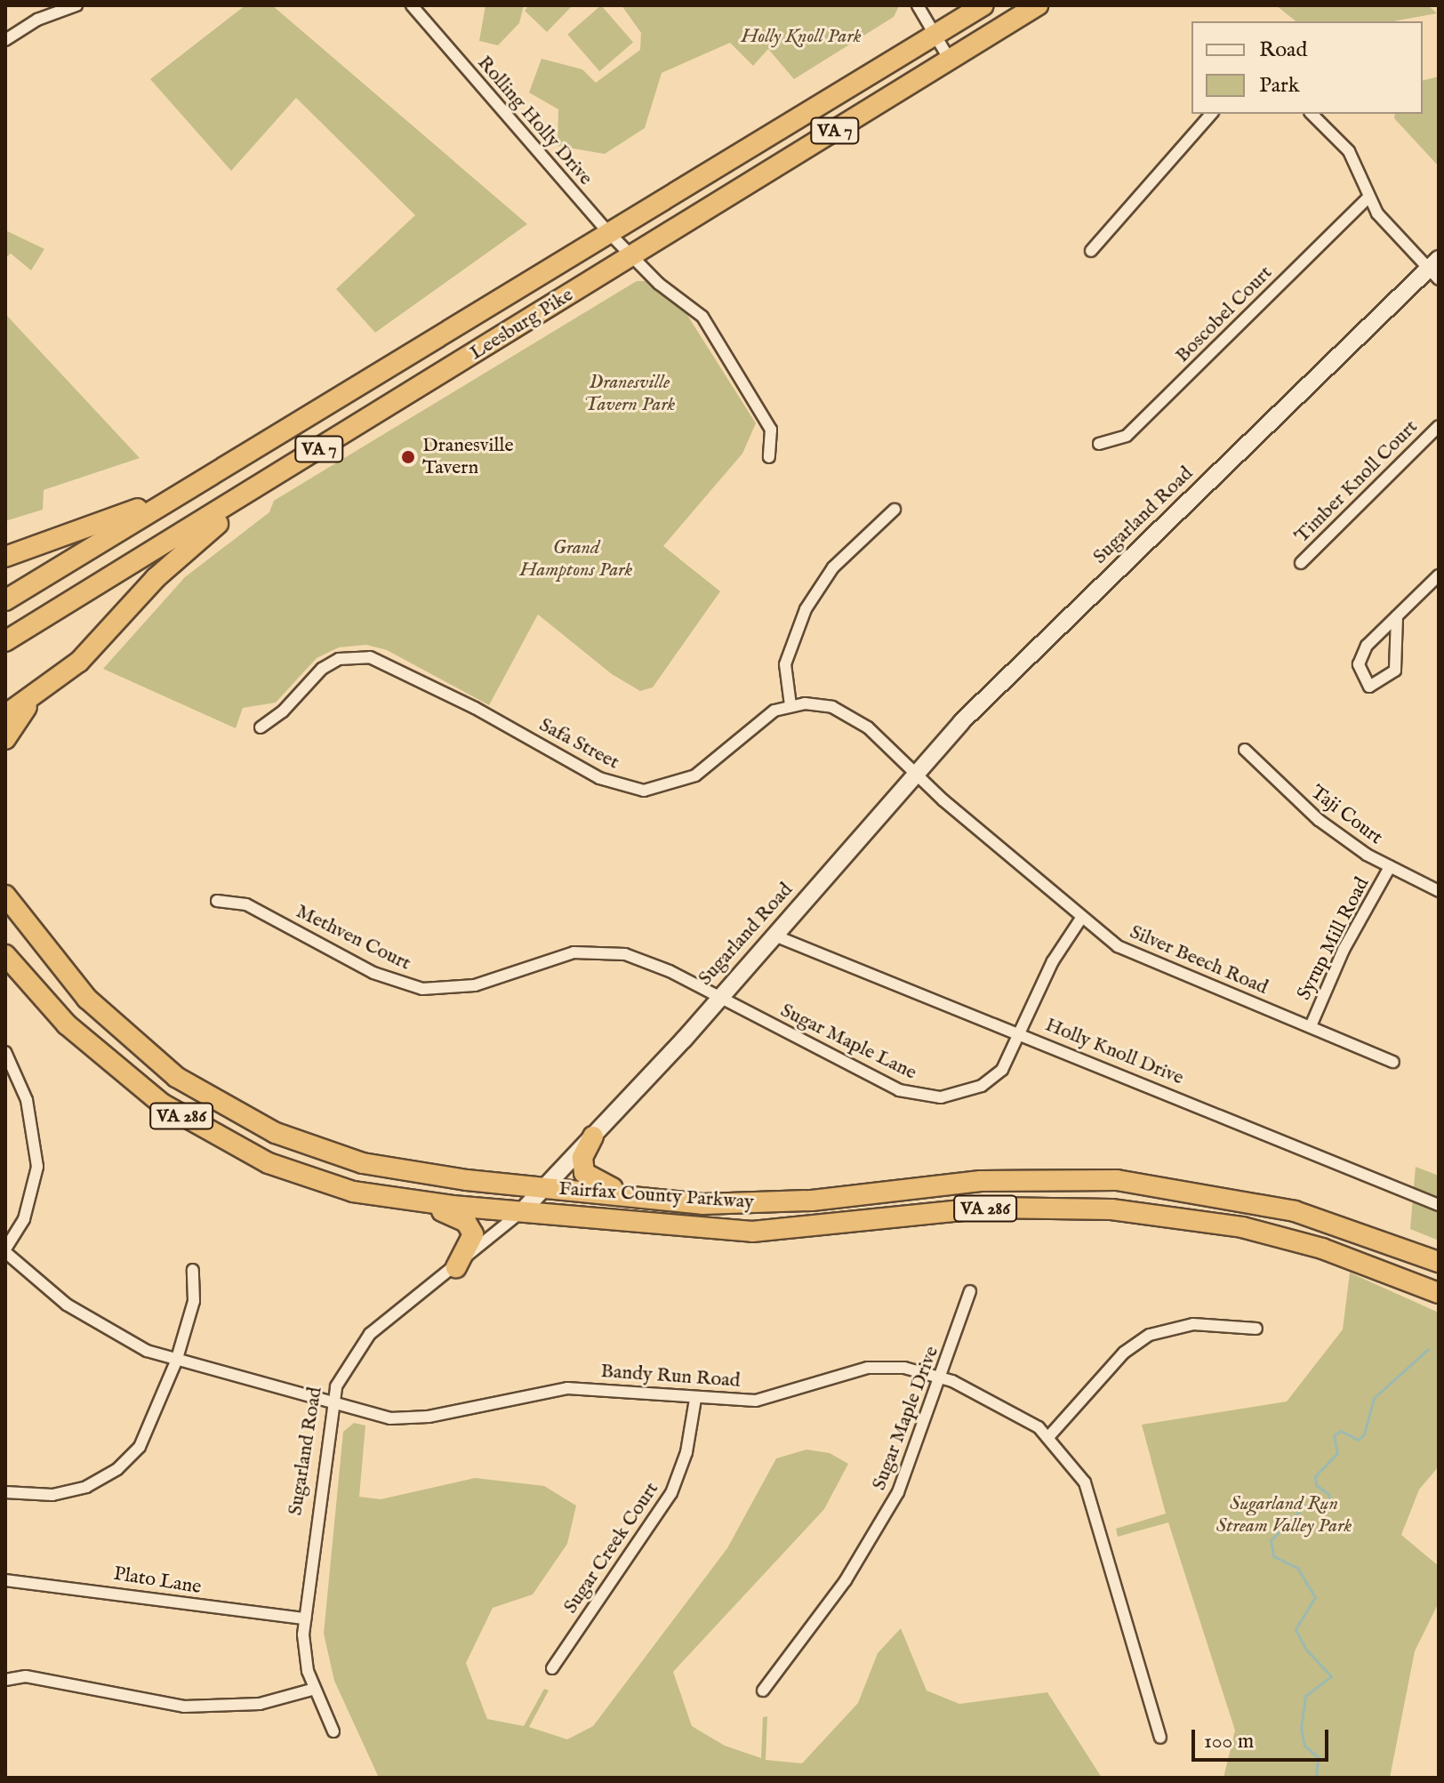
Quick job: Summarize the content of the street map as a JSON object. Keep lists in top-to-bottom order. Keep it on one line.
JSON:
{"streets":{"highway":["VA 7","Leesburg Pike","VA 286","Fairfax County Parkway"],"street":["Rolling Holly Drive","Boscobel Court","Timber Knoll Court","Sugarland Road","Safa Street","Taji Court","Methven Court","Syrup Mill Road","Silver Beech Road","Sugar Maple Lane","Holly Knoll Drive","Bandy Run Road","Sugar Maple Drive","Sugar Creek Court","Plato Lane"]},"crossings":[["Rolling Holly Drive","Leesburg Pike"],["Sugarland Road","Safa Street"],["Sugarland Road","Methven Court"],["Sugarland Road","Silver Beech Road"],["Sugarland Road","Sugar Maple Lane"],["Sugarland Road","Holly Knoll Drive"],["Sugarland Road","Fairfax County Parkway"],["Sugarland Road","Bandy Run Road"],["Sugarland Road","Plato Lane"],["Safa Street","Silver Beech Road"],["Taji Court","Syrup Mill Road"],["Methven Court","Sugar Maple Lane"],["Syrup Mill Road","Silver Beech Road"],["Silver Beech Road","Sugar Maple Lane"],["Sugar Maple Lane","Holly Knoll Drive"],["Bandy Run Road","Sugar Maple Drive"],["Bandy Run Road","Sugar Creek Court"]],"parks":["Holly Knoll Park","Dranesville Tavern Park","Grand Hamptons Park","Sugarland Run Stream Valley Park"],"places":["Dranesville Tavern"],"legend":["Road","Park"],"scale_bar":"100 m"}
